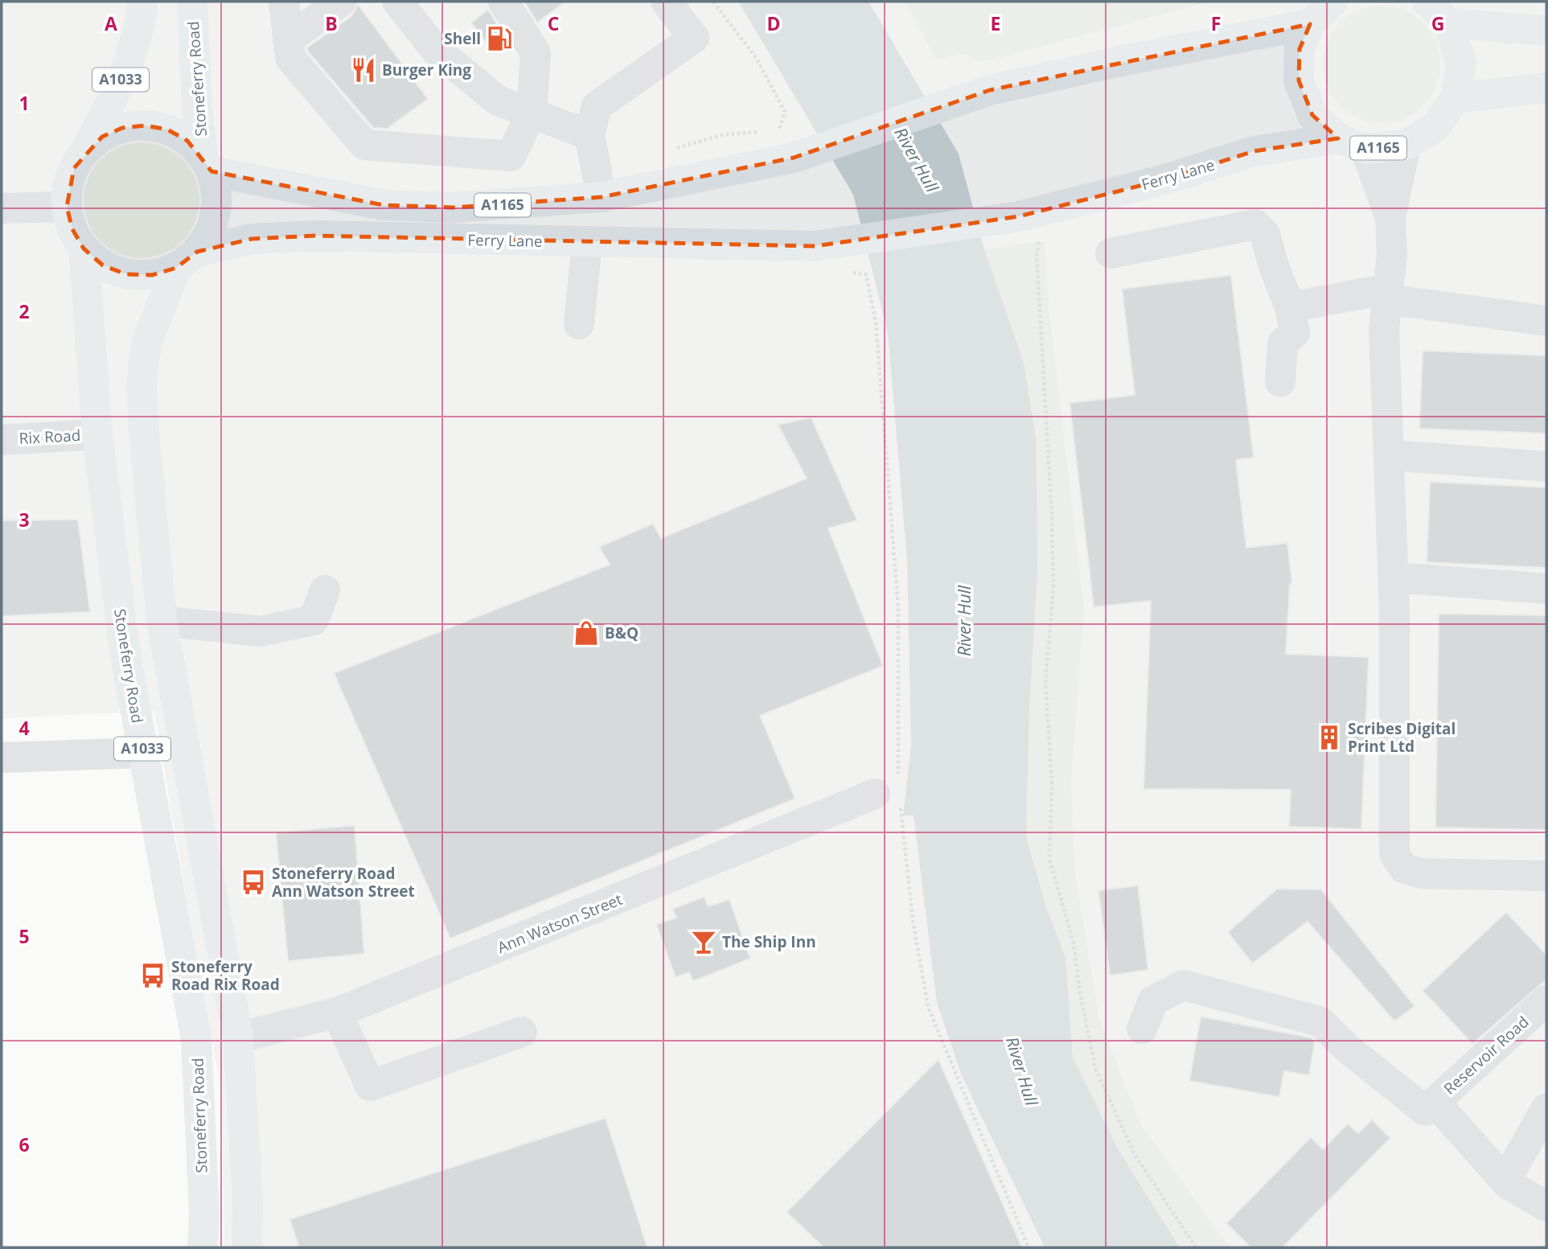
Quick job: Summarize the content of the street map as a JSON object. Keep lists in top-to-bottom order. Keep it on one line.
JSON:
{"streets":{"main road":["Stoneferry Road","A1033","A1165","Ferry Lane"],"street":["Rix Road","Ann Watson Street","Reservoir Road"]},"crossings":[["Stoneferry Road","A1033"],["Stoneferry Road","A1165"],["Stoneferry Road","Ferry Lane"],["Stoneferry Road","Rix Road"],["A1033","A1165"],["A1033","Ferry Lane"],["A1033","Ann Watson Street"],["A1165","Ferry Lane"]],"water":["River Hull"],"places":{"fuel station":["Shell"],"restaurant":["Burger King"],"shop":["B&Q"],"building":["Scribes Digital Print Ltd"],"bus stop":["Stoneferry Road Ann Watson Street","Stoneferry Road Rix Road"],"bar":["The Ship Inn"]},"grid":{"columns":["A","B","C","D","E","F","G"],"rows":["1","2","3","4","5","6"]}}
